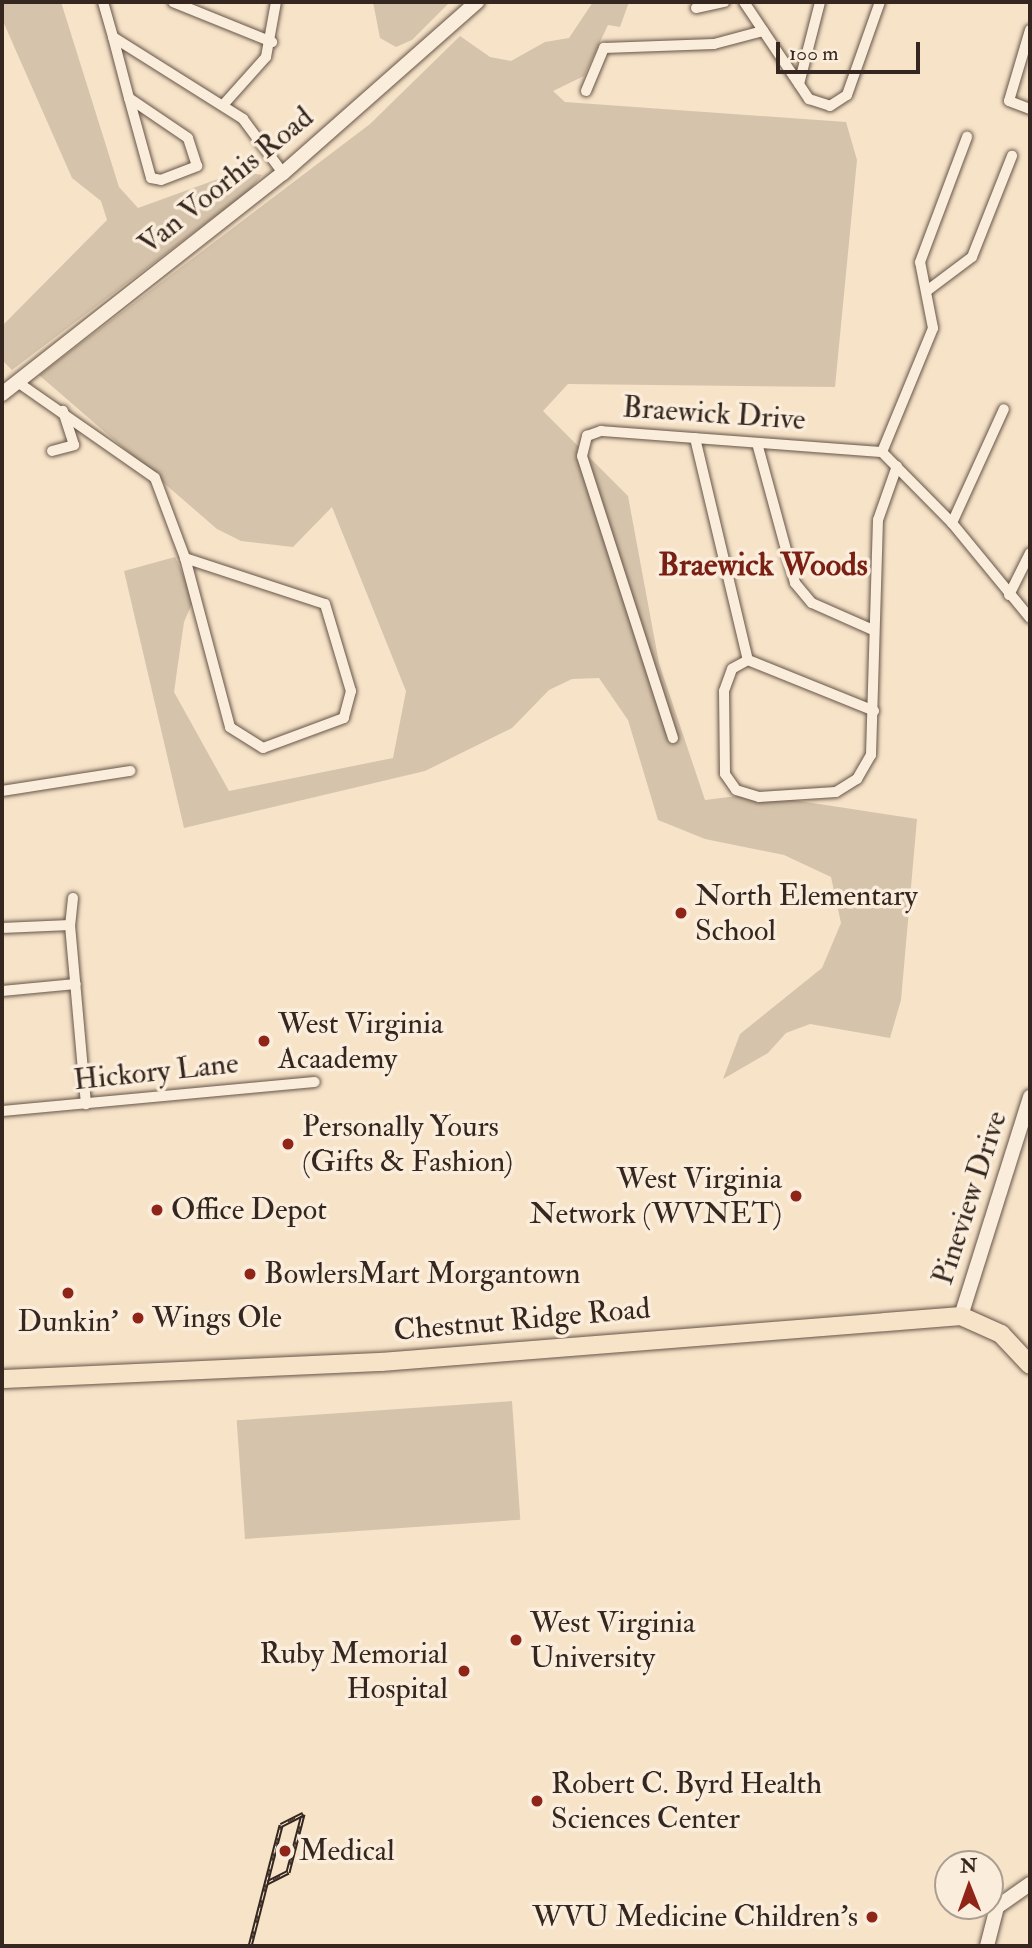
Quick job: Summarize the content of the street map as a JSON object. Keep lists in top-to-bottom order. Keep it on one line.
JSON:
{"streets":{"main road":["Chestnut Ridge Road"],"street":["Van Voorhis Road","Braewick Drive","Hickory Lane","Pineview Drive"]},"crossings":[["Pineview Drive","Chestnut Ridge Road"]],"districts":["Braewick Woods"],"places":["North Elementary School","West Virginia Acaademy","Personally Yours (Gifts & Fashion)","West Virginia Network (WVNET)","Office Depot","BowlersMart Morgantown","Dunkin'","Wings Ole","West Virginia University","Ruby Memorial Hospital","Robert C. Byrd Health Sciences Center","Medical","WVU Medicine Children's"],"scale_bar":"100 m","north":"top"}
